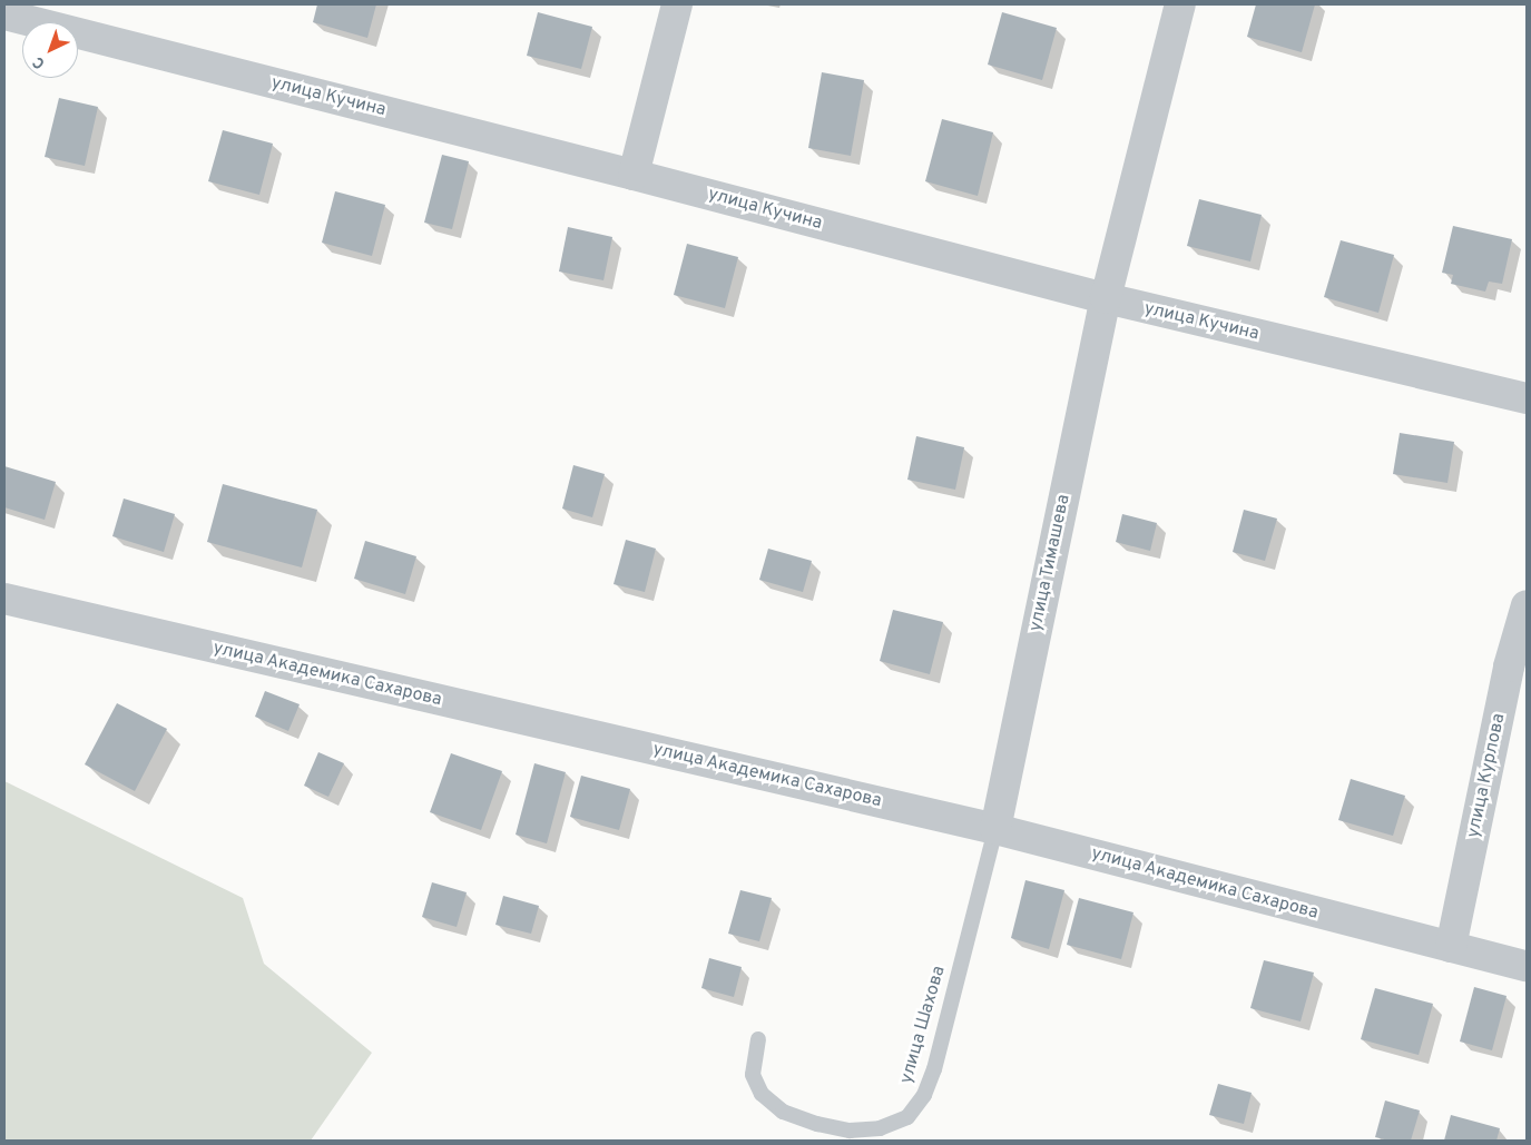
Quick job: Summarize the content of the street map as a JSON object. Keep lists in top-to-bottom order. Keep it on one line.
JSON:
{"streets":{"street":["улица Кучина","улица Тимашева","улица Академика Сахарова","улица Курлова"],"lane":["улица Шахова"]},"crossings":[["улица Кучина","улица Тимашева"],["улица Тимашева","улица Академика Сахарова"],["улица Тимашева","улица Шахова"],["улица Академика Сахарова","улица Курлова"],["улица Академика Сахарова","улица Шахова"]],"north":"bottom left"}
